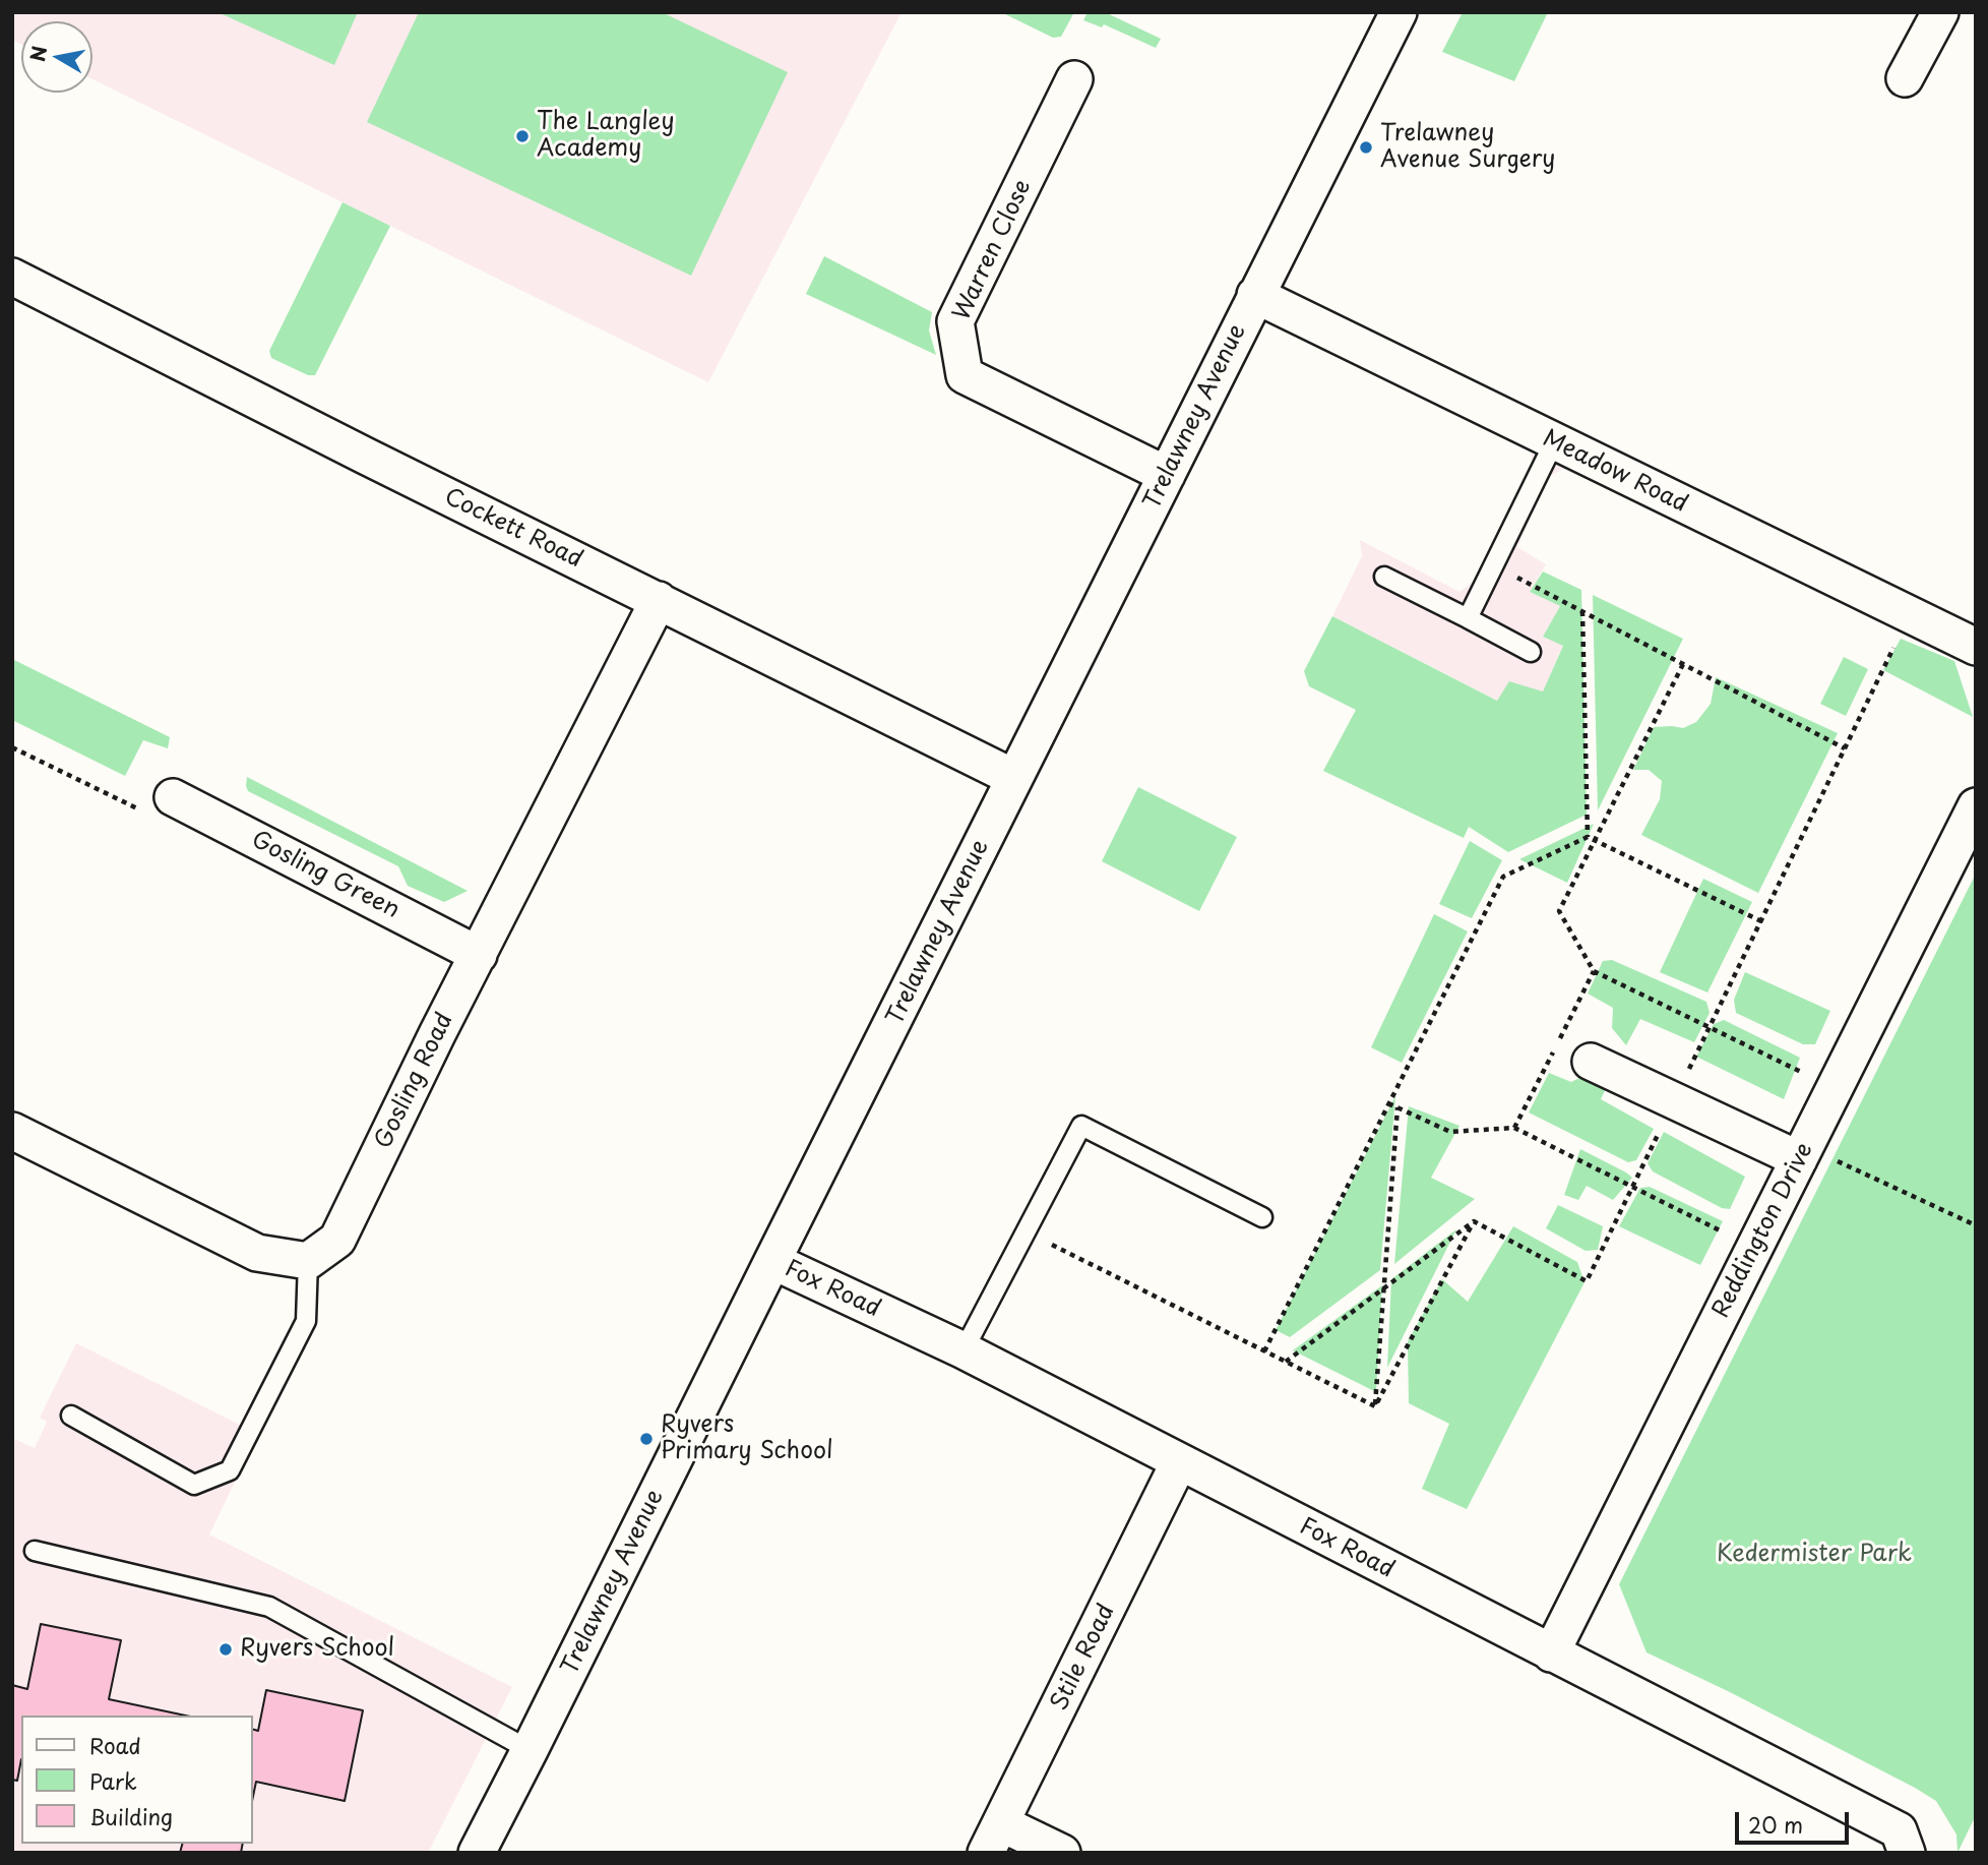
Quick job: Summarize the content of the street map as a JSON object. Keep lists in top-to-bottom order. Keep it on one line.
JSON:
{"streets":{"street":["Warren Close","Trelawney Avenue","Meadow Road","Cockett Road","Gosling Green","Gosling Road","Reddington Drive","Fox Road","Stile Road"]},"crossings":[["Warren Close","Trelawney Avenue"],["Trelawney Avenue","Meadow Road"],["Trelawney Avenue","Cockett Road"],["Trelawney Avenue","Fox Road"],["Cockett Road","Gosling Road"],["Gosling Green","Gosling Road"],["Reddington Drive","Fox Road"],["Fox Road","Stile Road"]],"parks":["Kedermister Park"],"places":["The Langley Academy","Trelawney Avenue Surgery","Ryvers Primary School","Ryvers School"],"legend":["Road","Park","Building"],"scale_bar":"20 m","north":"left"}
